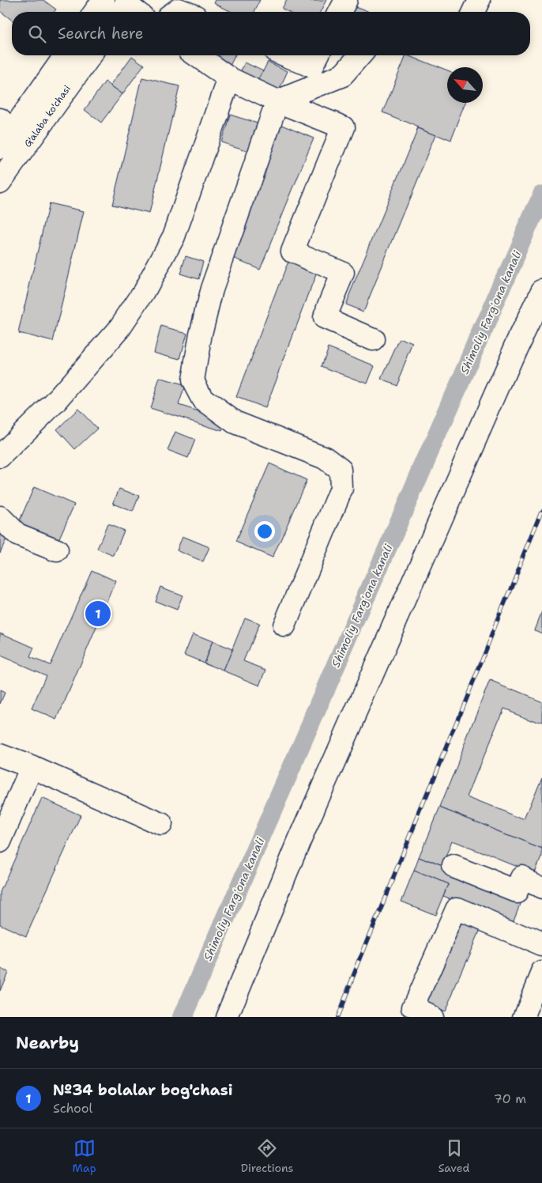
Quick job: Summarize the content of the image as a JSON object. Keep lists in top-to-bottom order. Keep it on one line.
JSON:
{"streets":{"street":["G'alaba ko'chasi"]},"water":["Shimoliy Fargʻona kanali"],"north":"top left","page":{"search":"Search here","pins":"1","heading":"Nearby","list":[{"mark":"1","name":"№34 bolalar bog'chasi","note":"School","value":"70 m"}],"nav":["Map","Directions","Saved"]}}
